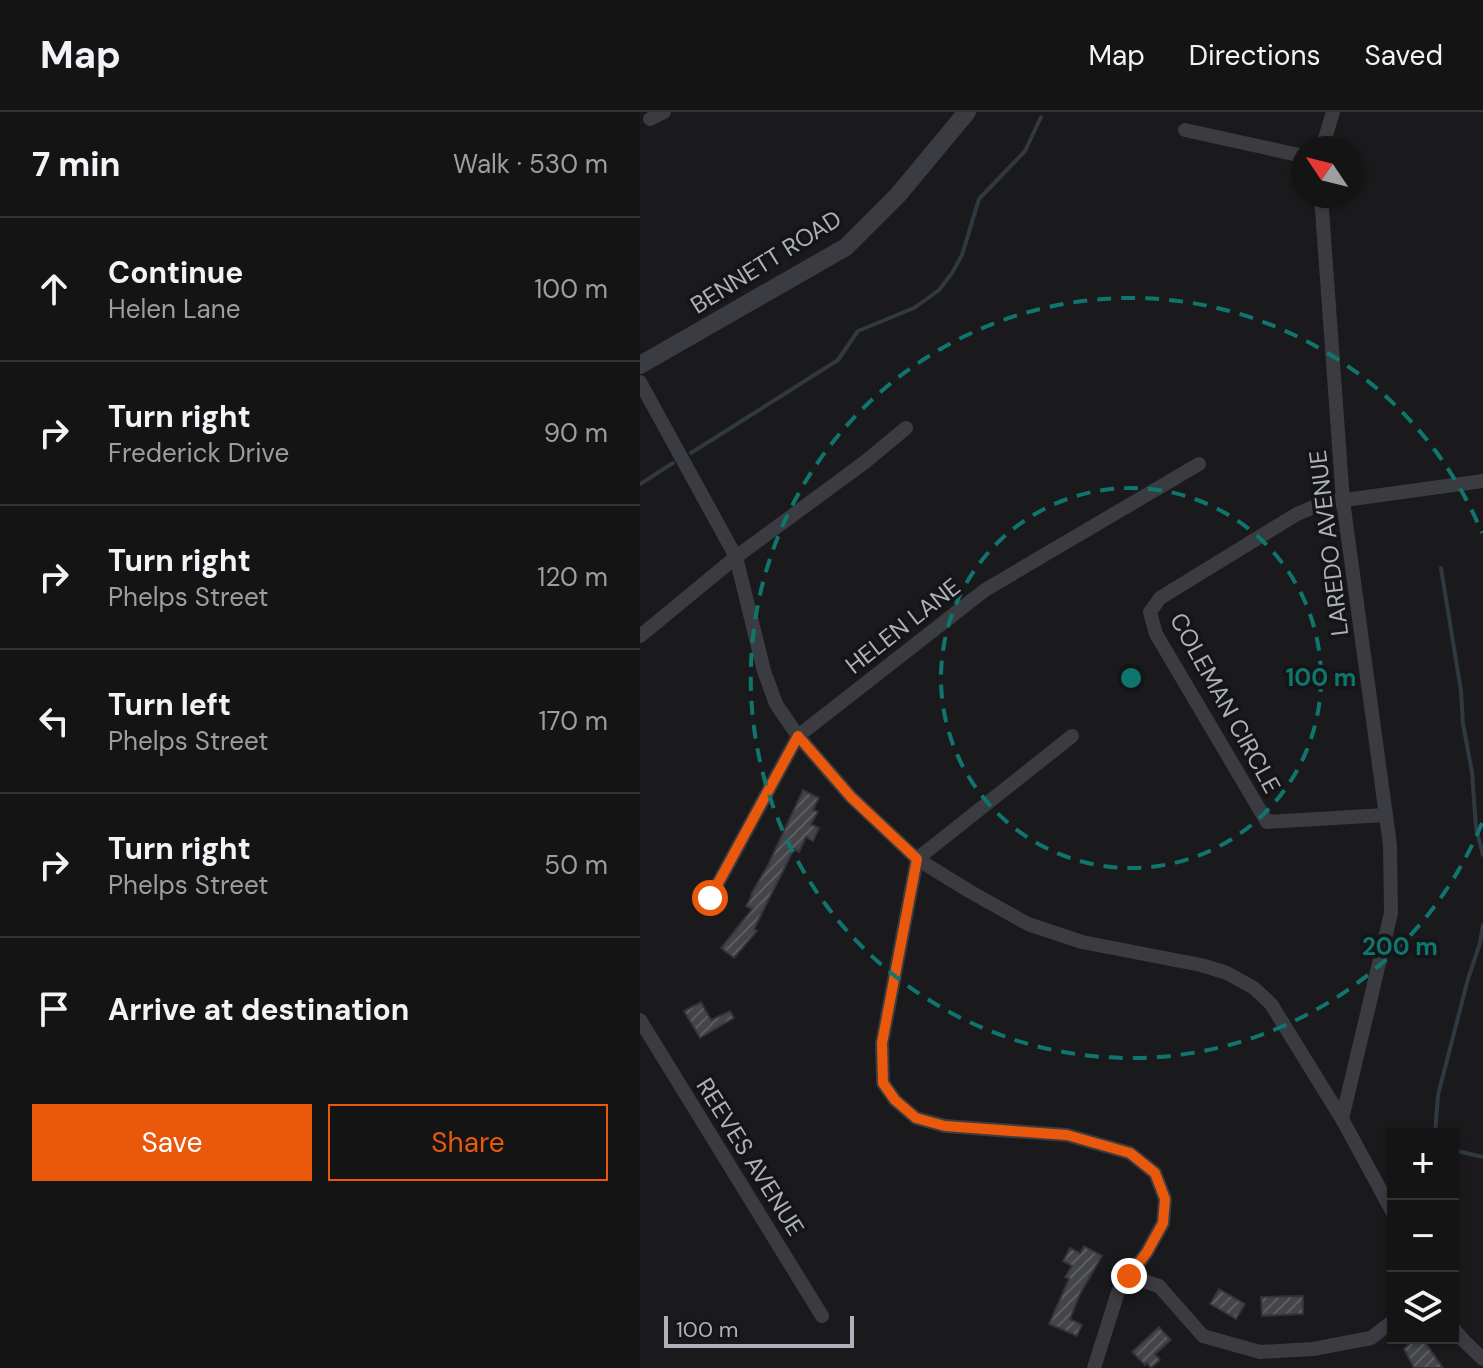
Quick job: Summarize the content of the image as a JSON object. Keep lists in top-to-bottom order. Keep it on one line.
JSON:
{"streets":{"street":["BENNETT ROAD","LAREDO AVENUE","HELEN LANE","COLEMAN CIRCLE","REEVES AVENUE"]},"crossings":[["LAREDO AVENUE","COLEMAN CIRCLE"]],"scale_bar":"100 m","north":"top left","page":{"header":"Map","nav":["Map","Directions","Saved"],"heading":["7 min","Walk · 530 m"],"list":[["Continue","Helen Lane","100 m"],["Turn right","Frederick Drive","90 m"],["Turn right","Phelps Street","120 m"],["Turn left","Phelps Street","170 m"],["Turn right","Phelps Street","50 m"],"Arrive at destination"],"buttons":["Save","Share"],"map_buttons":["+","−"],"scale":"100 m"},"rings":["100 m","200 m"]}
